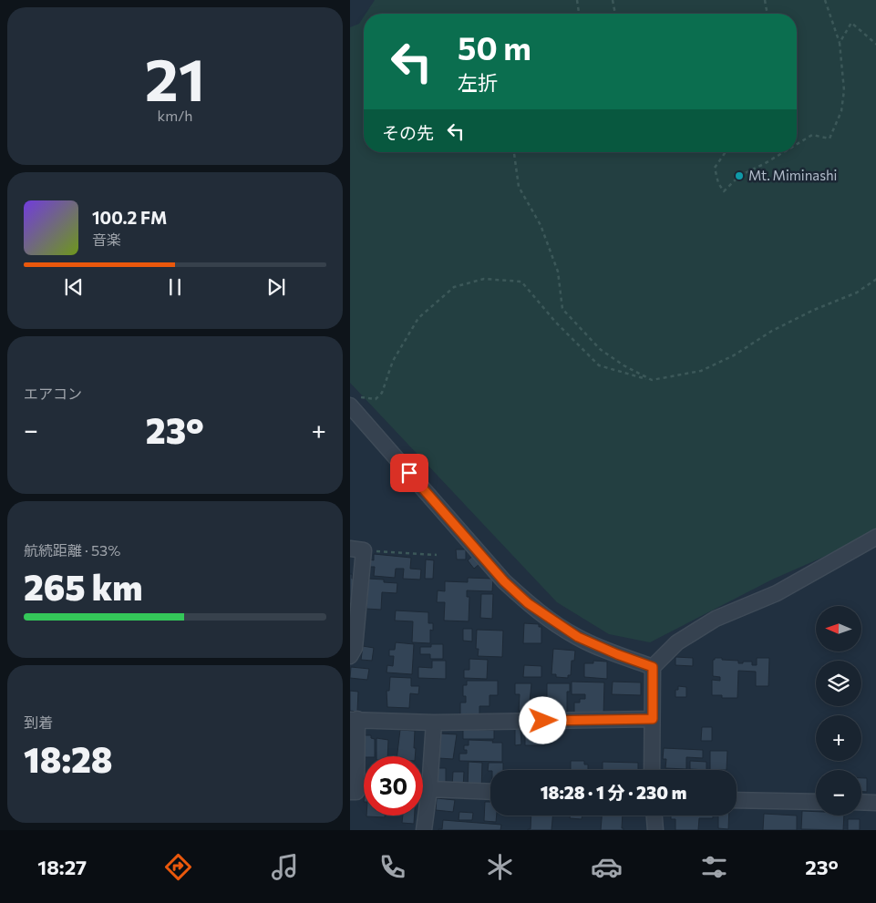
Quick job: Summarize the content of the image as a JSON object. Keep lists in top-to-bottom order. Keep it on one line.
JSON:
{"places":["Mt. Miminashi"],"north":"left","page":{"tile":[["21","km/h"],"エアコン",["航続距離 · 53%","265 km"],["到着","18:28"]],"turn":["50 m","左折"],"then":"その先","song":["100.2 FM","音楽"],"heat":["−","23°","+"],"map_buttons":["+","−"],"limit":"30","trip":"18:28 · 1 分 · 230 m","tabs":["18:27","23°"]}}
